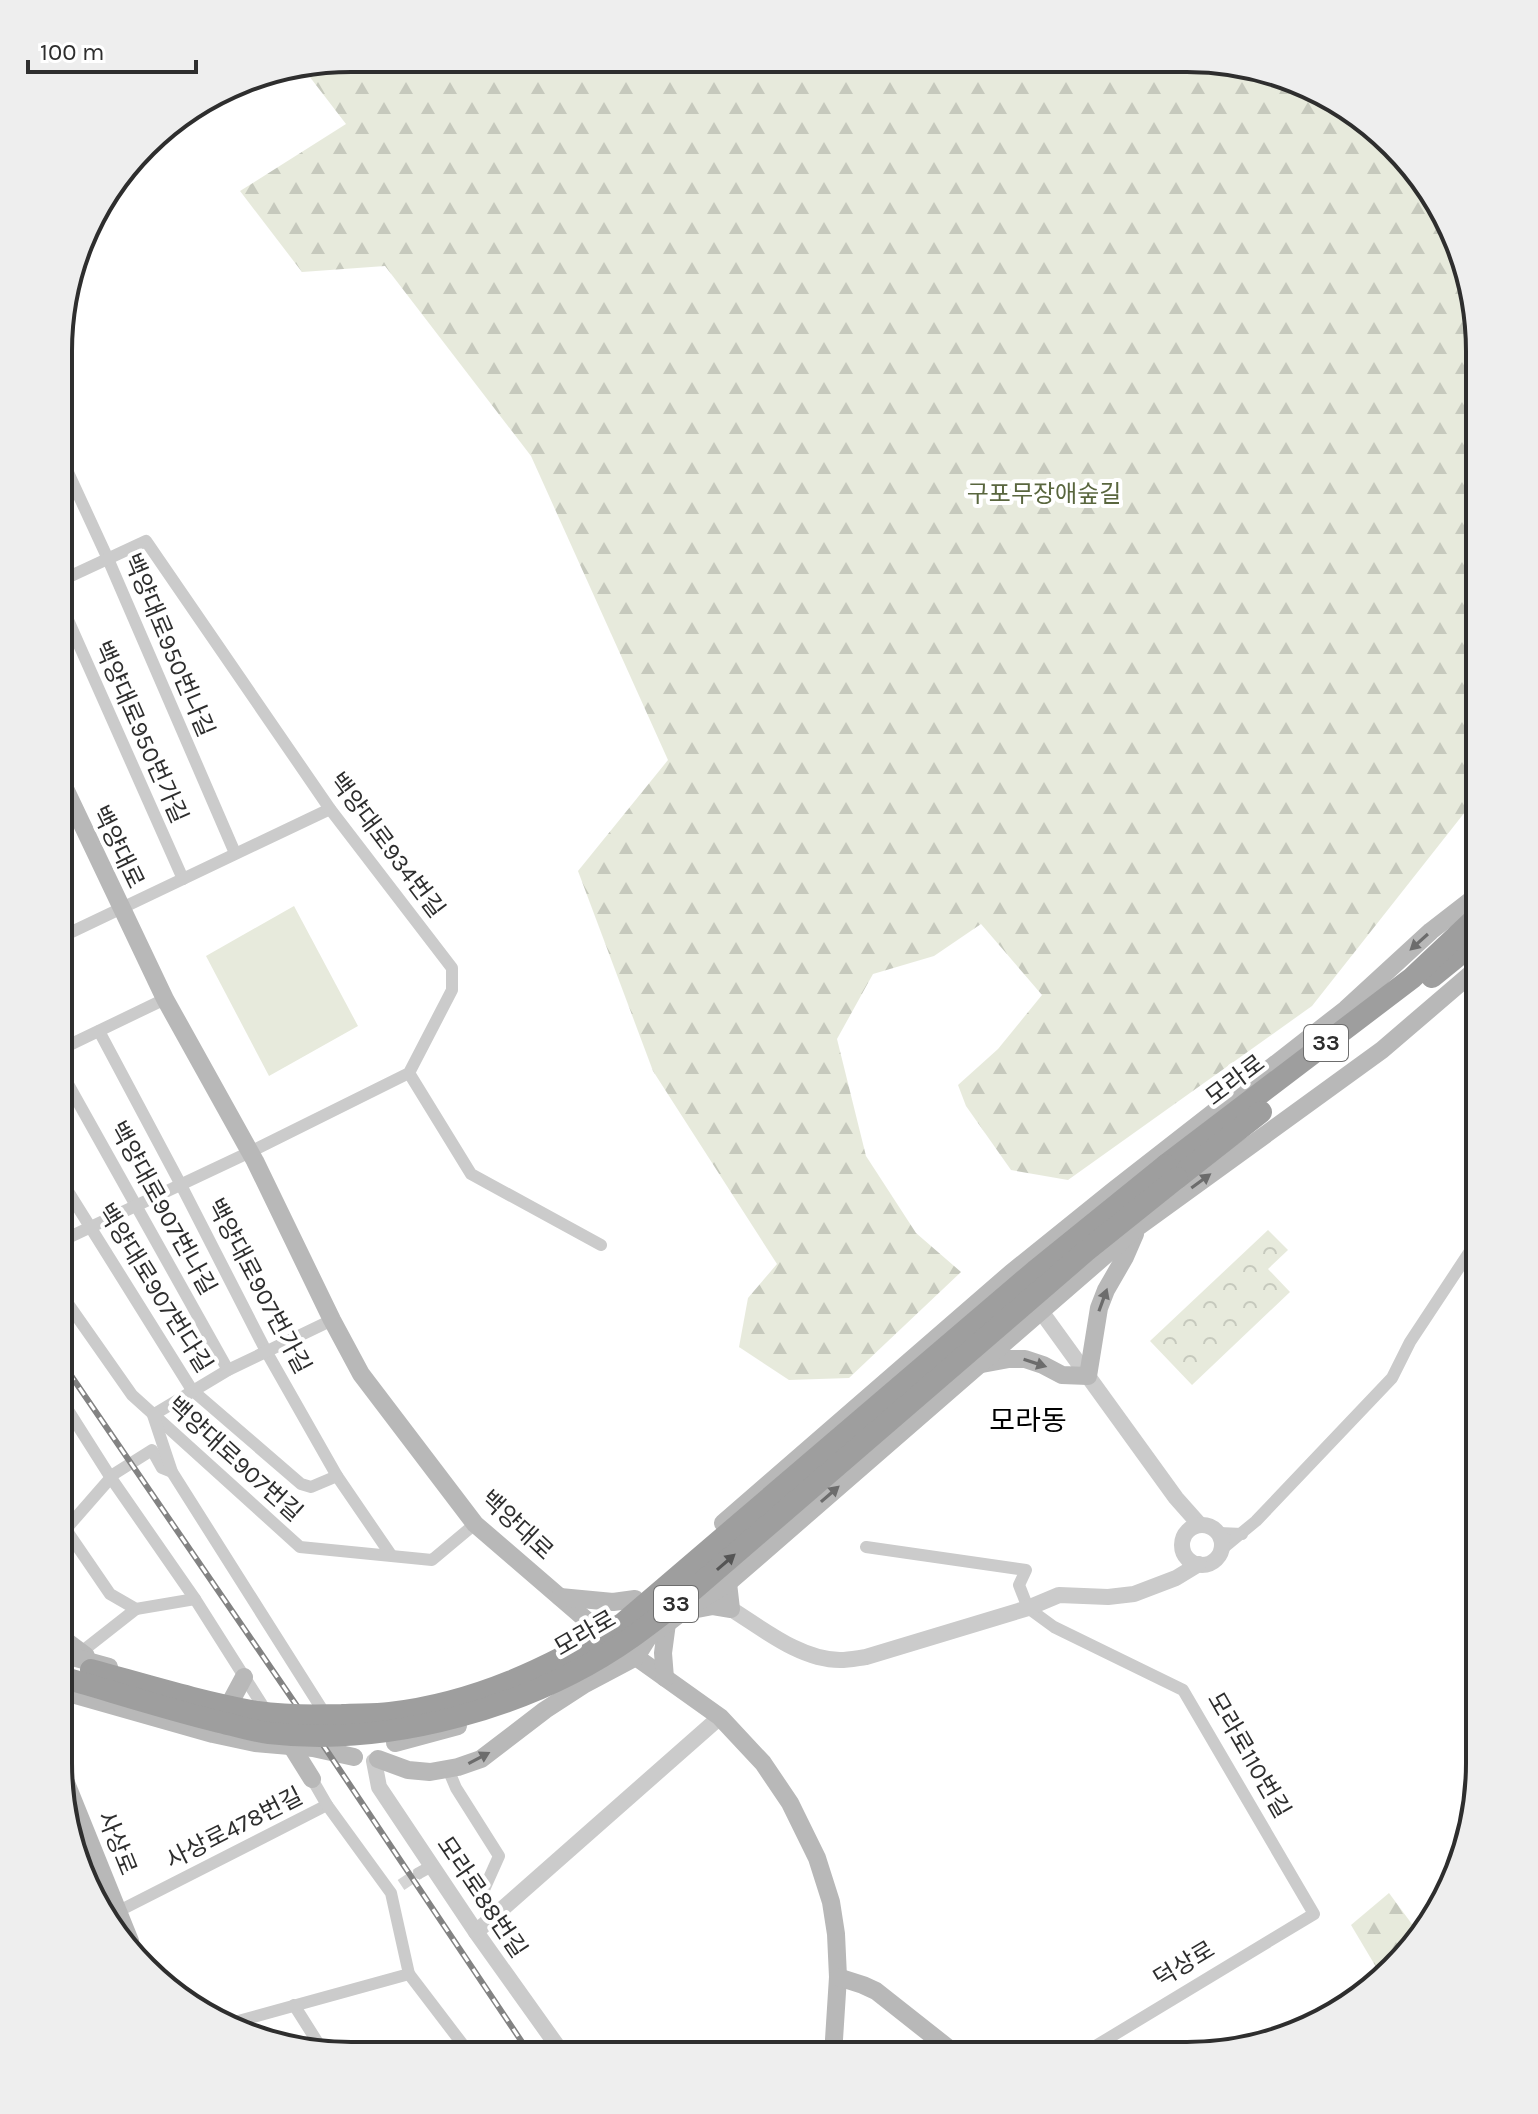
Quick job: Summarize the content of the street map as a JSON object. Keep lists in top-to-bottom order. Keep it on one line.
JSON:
{"streets":{"highway":["33","모라로"],"main road":["백양대로","사상로"],"street":["백양대로950번나길","백양대로950번가길","백양대로934번길","백양대로907번나길","백양대로907번가길","백양대로907번다길","백양대로907번길","모라로110번길","사상로478번길","모라로88번길","덕상로"]},"crossings":[["백양대로950번나길","백양대로934번길"],["백양대로","모라로"],["백양대로","백양대로907번길"],["모라로","모라로88번길"],["백양대로907번가길","백양대로907번다길"],["백양대로907번가길","백양대로907번길"],["모라로110번길","덕상로"]],"districts":["모라동"],"parks":["구포무장애숲길"],"scale_bar":"100 m"}
